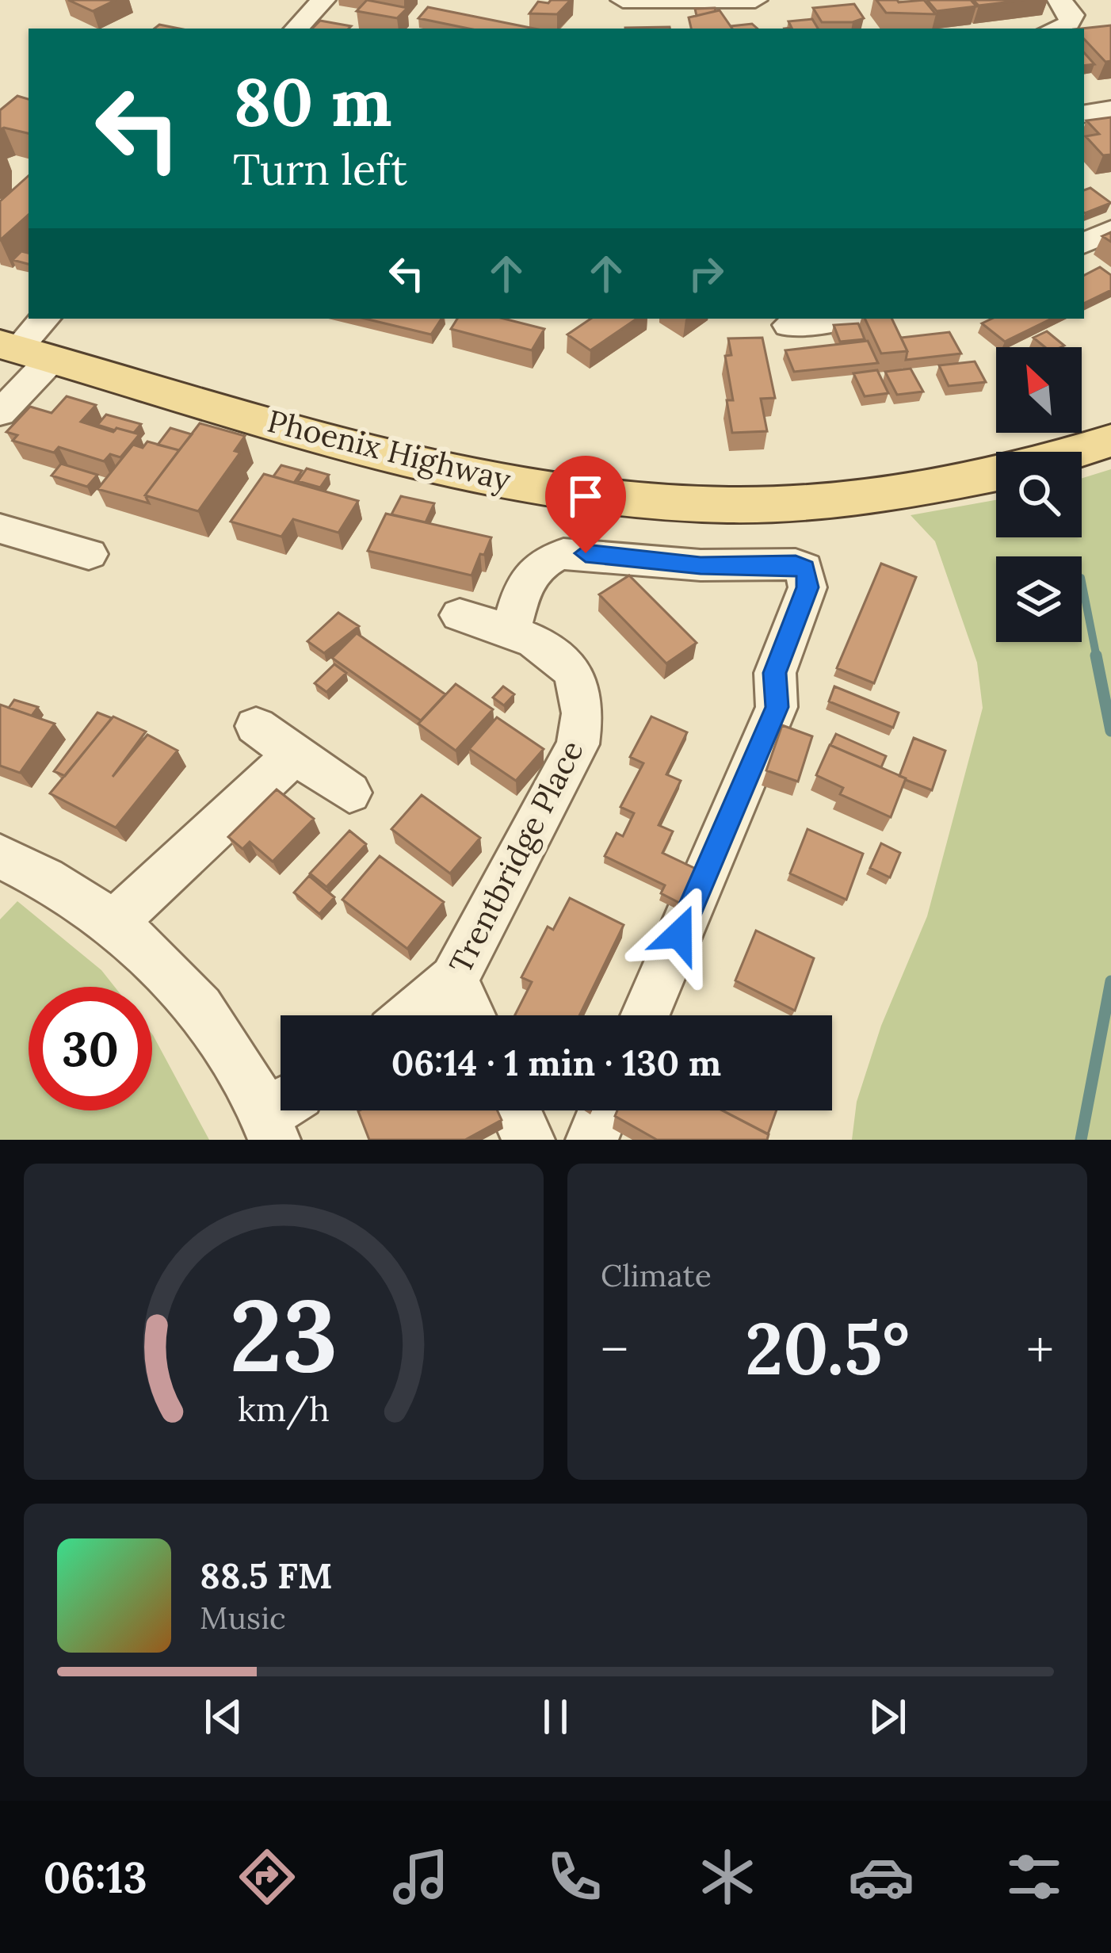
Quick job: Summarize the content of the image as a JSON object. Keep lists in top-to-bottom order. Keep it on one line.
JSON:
{"streets":{"main road":["Phoenix Highway"],"street":["Trentbridge Place"]},"north":"top left","page":{"turn":["80 m","Turn left"],"limit":"30","trip":"06:14 · 1 min · 130 m","tile":"Climate","heat":["−","20.5°","+"],"song":["88.5 FM","Music"],"tabs":"06:13","gauge":["23","km/h"]}}
